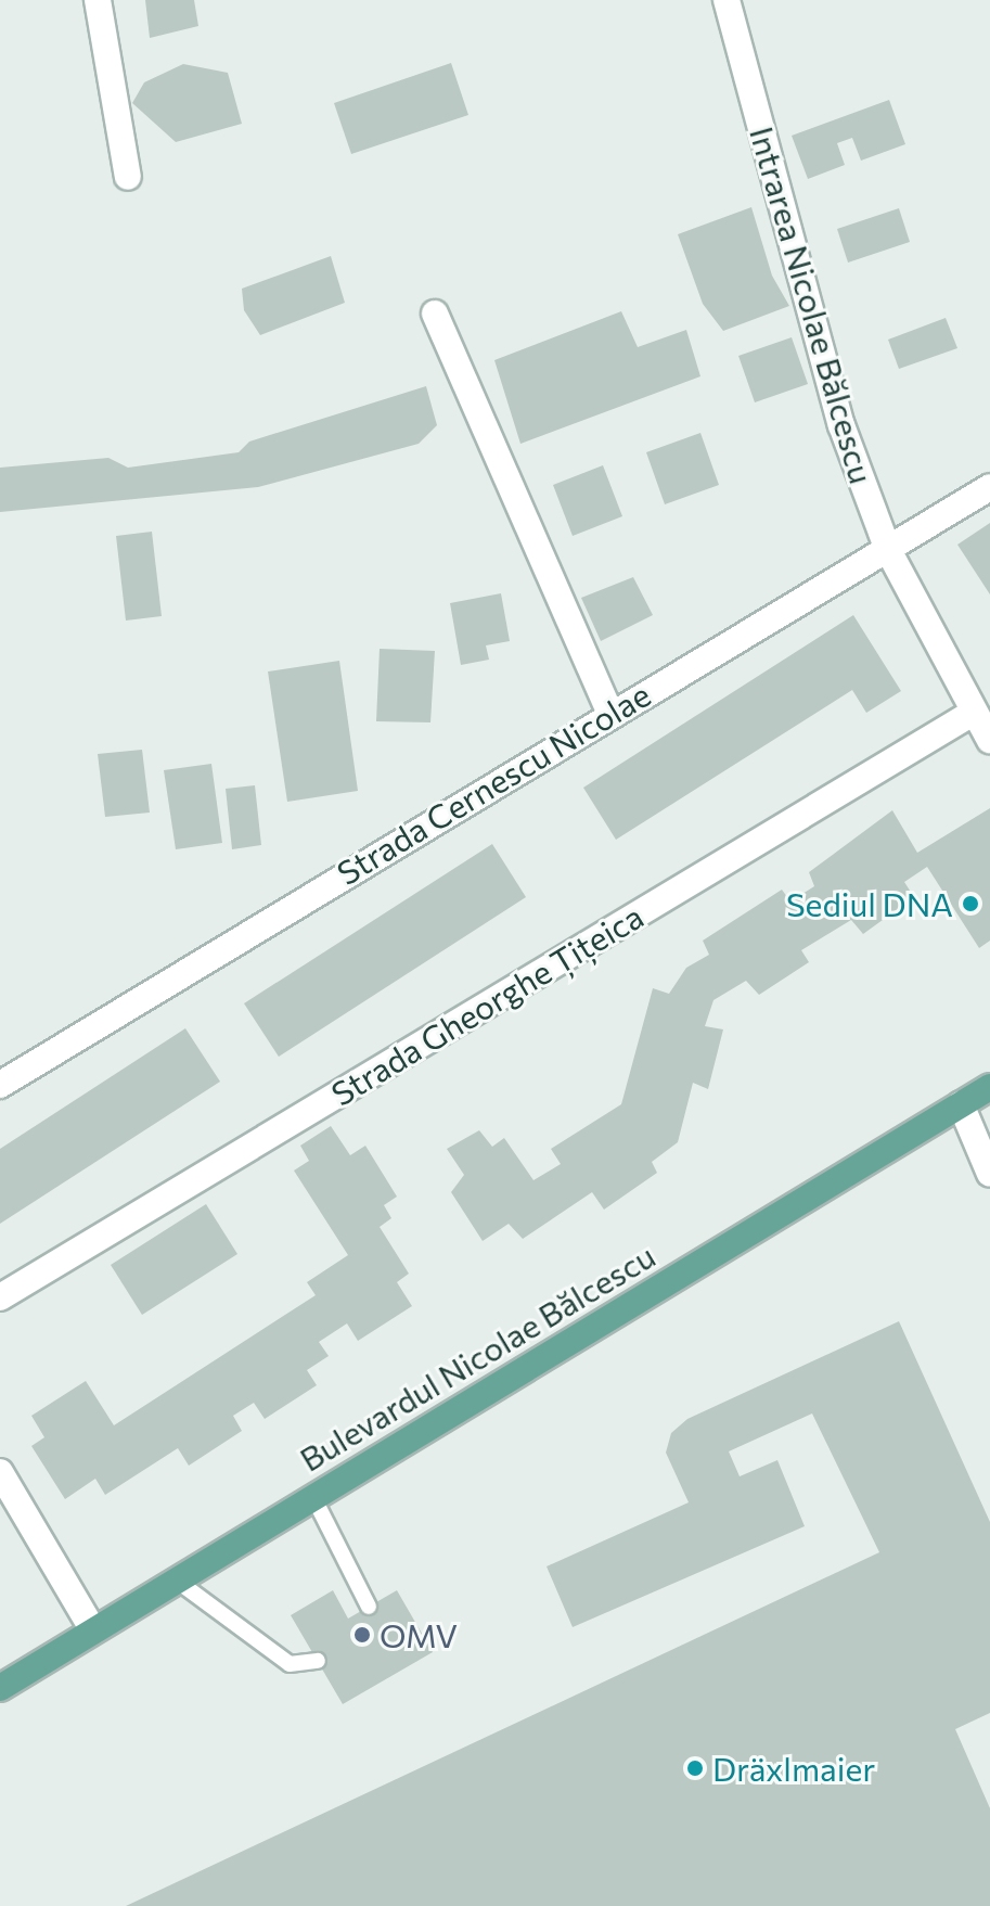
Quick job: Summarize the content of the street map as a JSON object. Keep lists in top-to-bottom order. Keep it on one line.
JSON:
{"streets":{"main road":["Bulevardul Nicolae Bălcescu"],"street":["Intrarea Nicolae Bălcescu","Strada Cernescu Nicolae","Strada Gheorghe Țițeica"]},"crossings":[["Intrarea Nicolae Bălcescu","Strada Cernescu Nicolae"],["Intrarea Nicolae Bălcescu","Strada Gheorghe Țițeica"]],"places":["Sediul DNA","OMV","Dräxlmaier"]}
